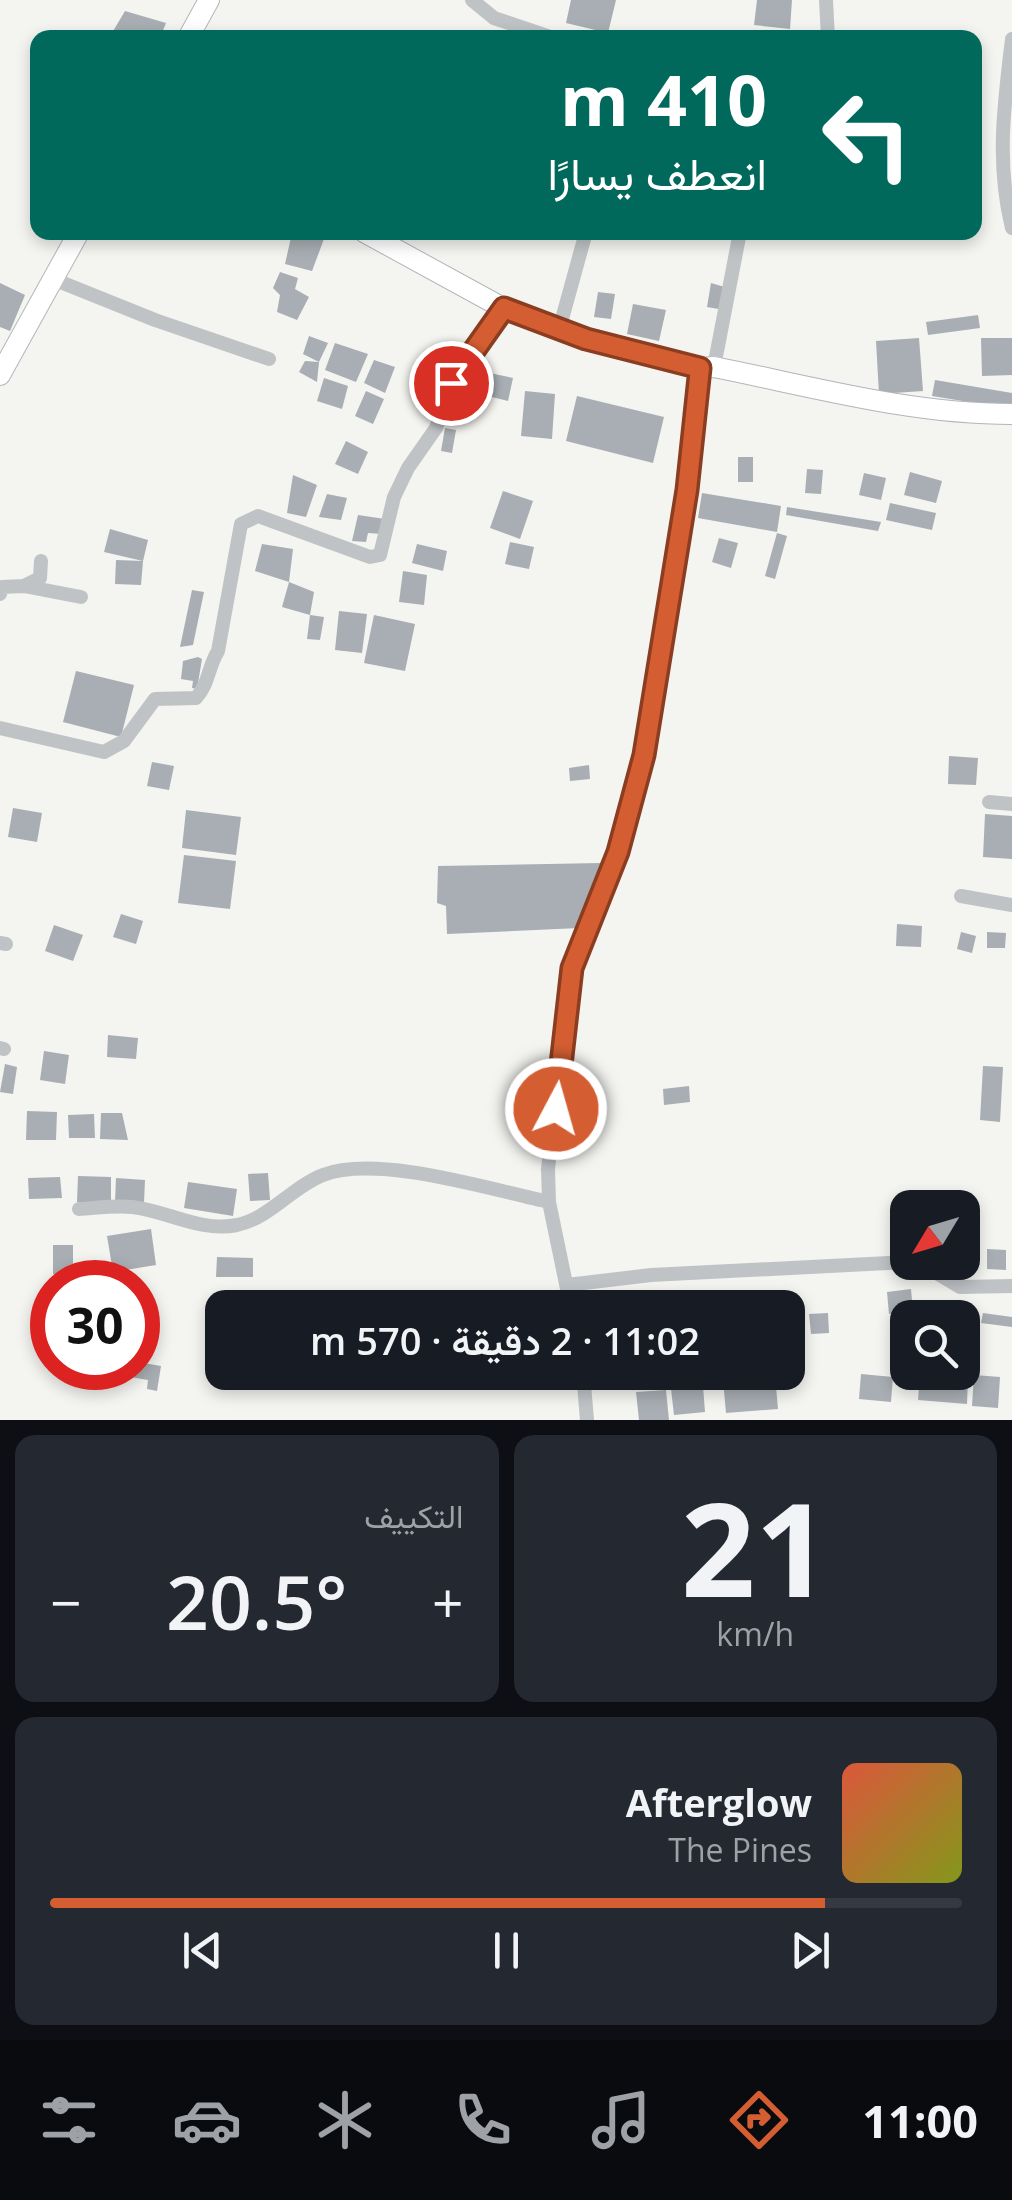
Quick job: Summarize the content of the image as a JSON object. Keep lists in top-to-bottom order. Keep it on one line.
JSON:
{"north":"bottom left","page":{"turn":["410 m","انعطف يسارًا"],"limit":"30","trip":"11:02 · 2 دقيقة · 570 m","tile":[["21","km/h"],"التكييف"],"heat":["−","20.5°","+"],"song":["Afterglow","The Pines"],"tabs":"11:00"}}
